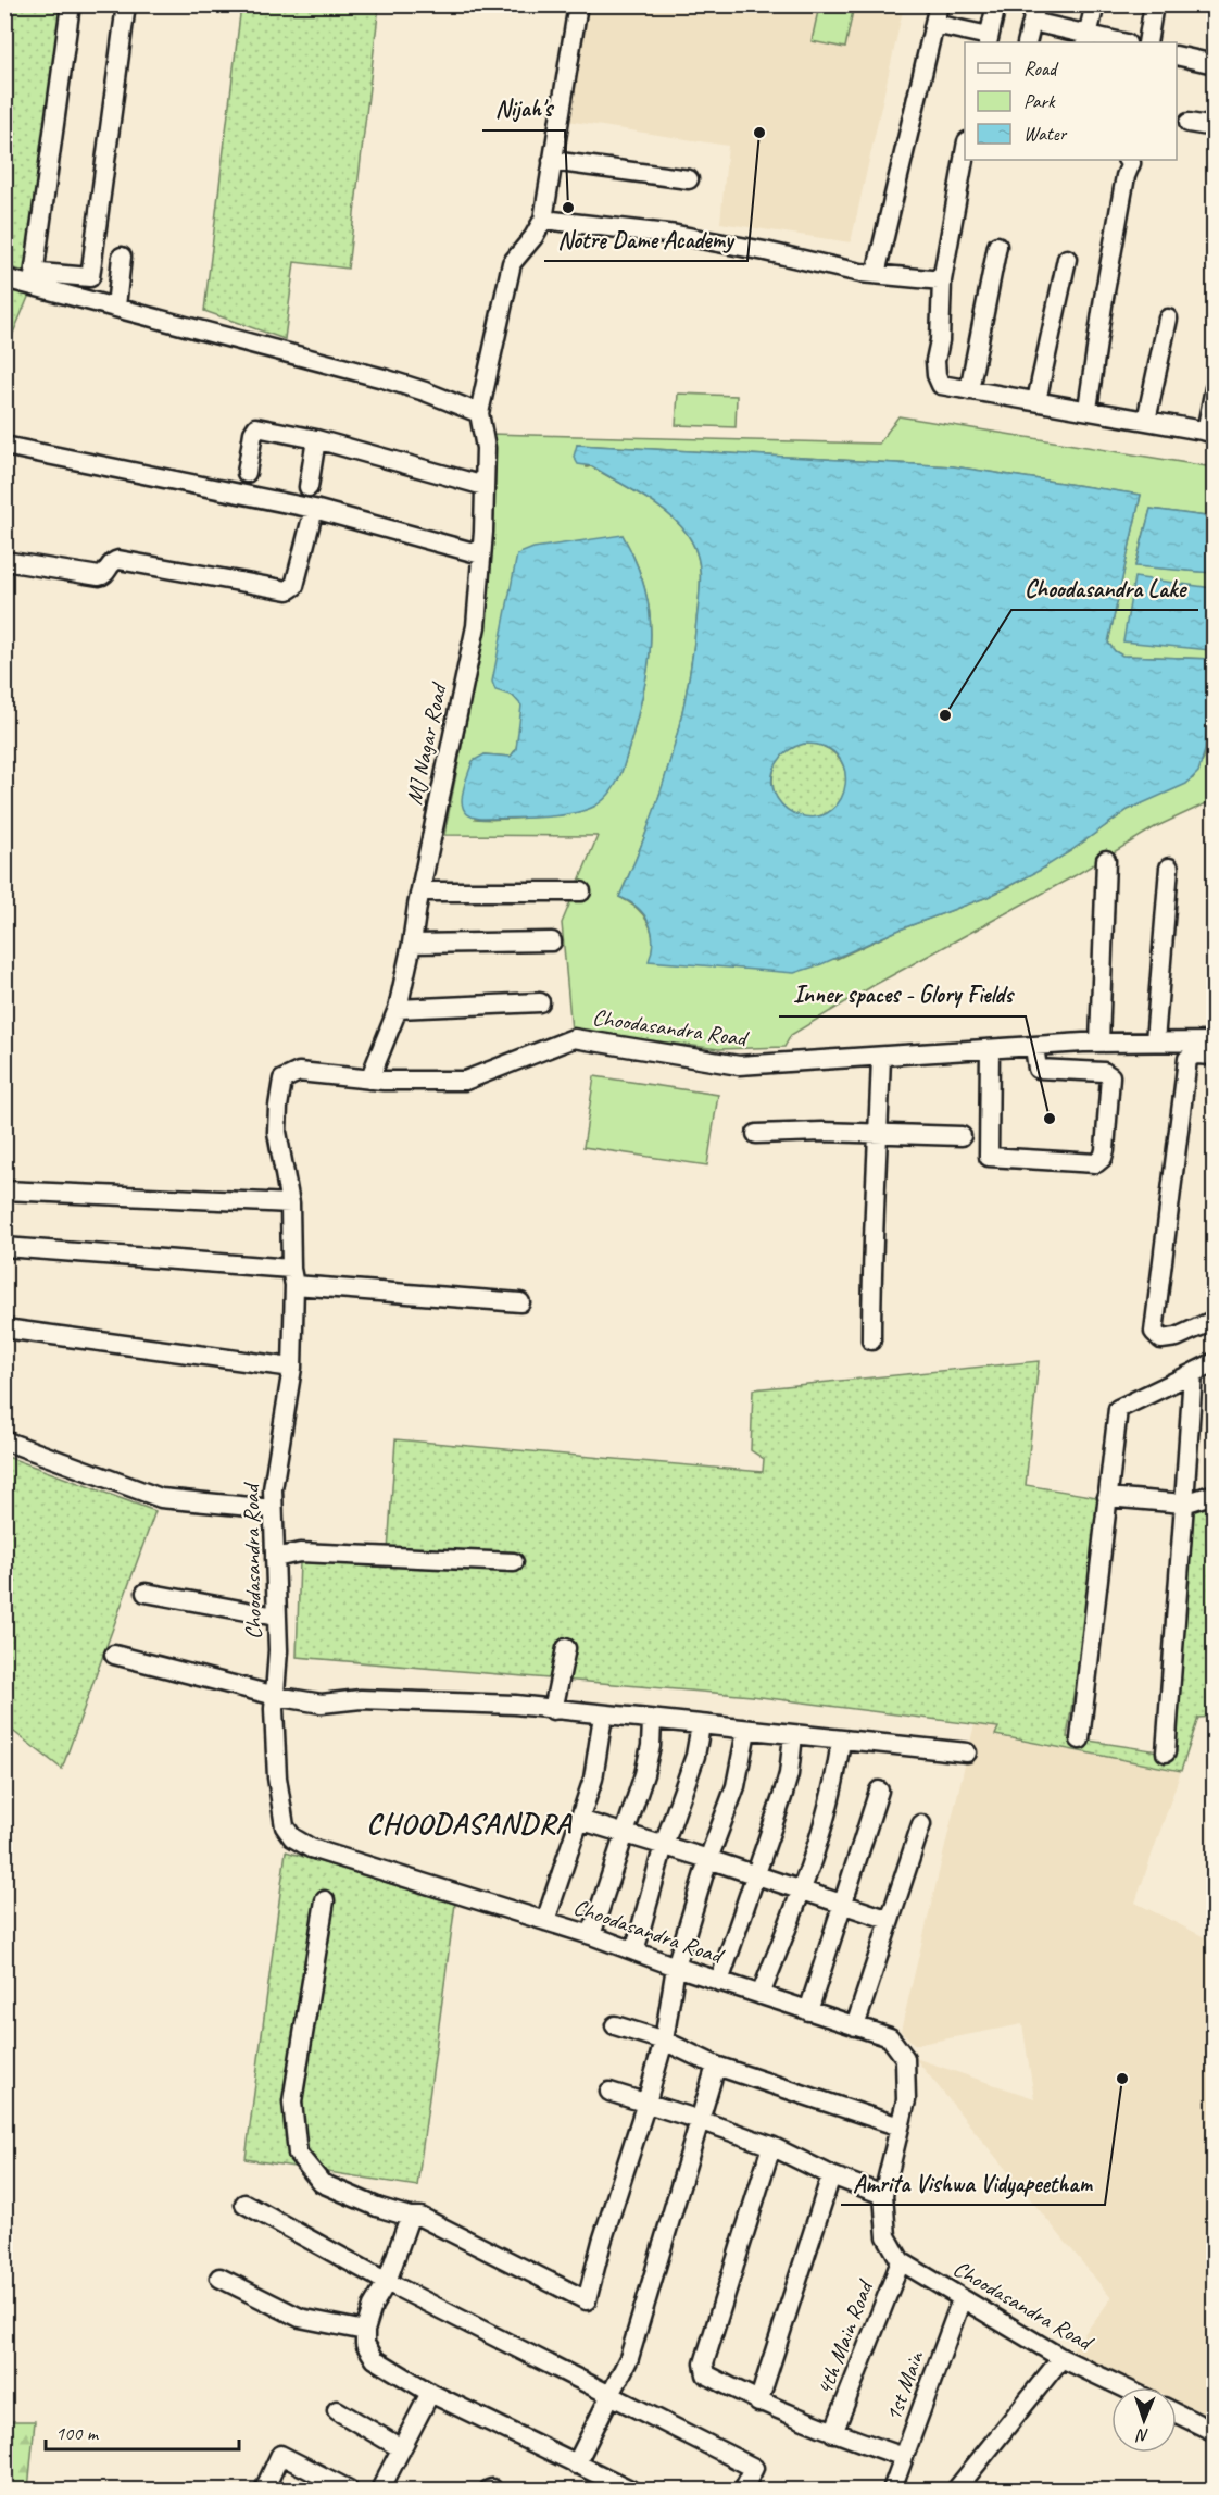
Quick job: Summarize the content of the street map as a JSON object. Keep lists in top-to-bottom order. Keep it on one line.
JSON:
{"streets":{"street":["MJ Nagar Road","Choodasandra Road","4th Main Road","1st Main"]},"crossings":[["MJ Nagar Road","Choodasandra Road"],["Choodasandra Road","4th Main Road"],["Choodasandra Road","1st Main"]],"districts":["CHOODASANDRA"],"places":["Notre Dame Academy","Nijah's","Choodasandra Lake","Inner spaces - Glory Fields","Amrita Vishwa Vidyapeetham"],"legend":["Road","Park","Water"],"scale_bar":"100 m","north":"bottom"}
